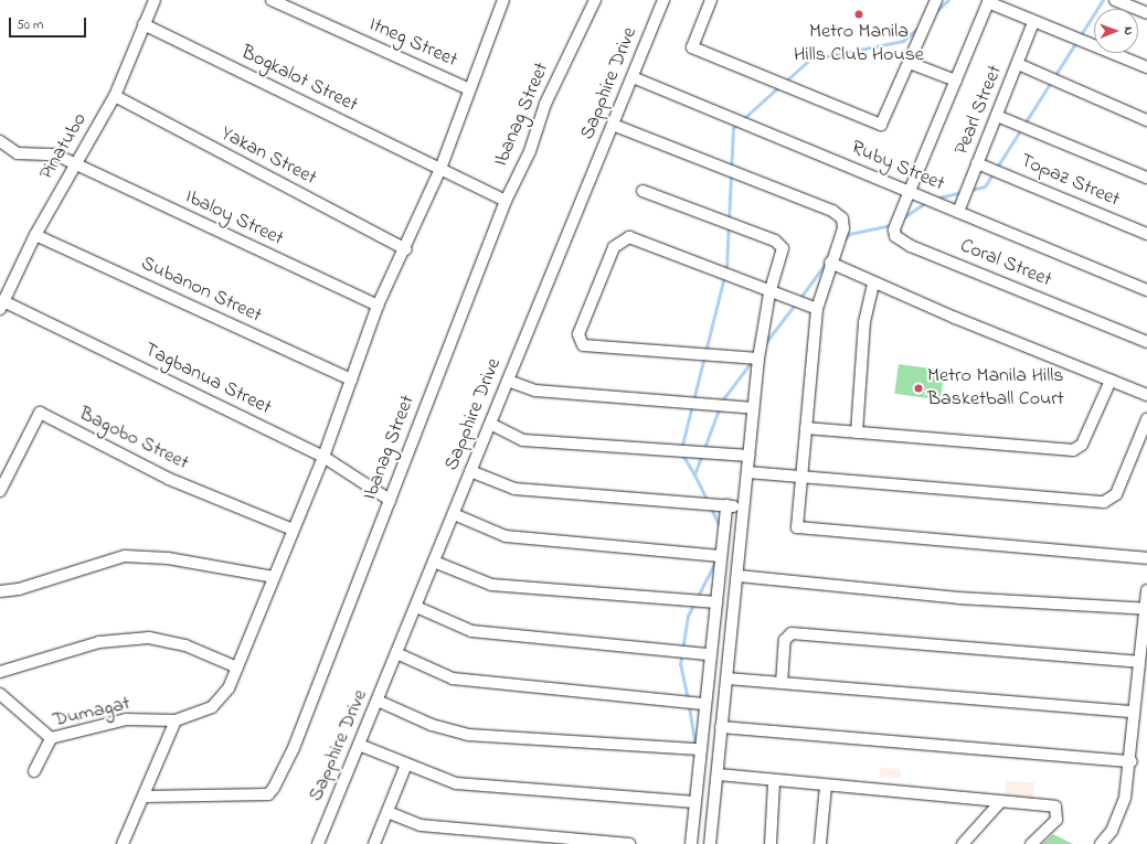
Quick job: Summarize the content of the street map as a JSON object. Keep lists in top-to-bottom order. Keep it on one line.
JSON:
{"streets":{"street":["Itneg Street","Bogkalot Street","Sapphire Drive","Pearl Street","Ibanag Street","Pinatubo","Yakan Street","Ruby Street","Topaz Street","Ibaloy Street","Coral Street","Subanon Street","Tagbanua Street","Bagobo Street","Dumagat"]},"crossings":[["Itneg Street","Dumagat"],["Bogkalot Street","Ibanag Street"],["Bogkalot Street","Pinatubo"],["Bogkalot Street","Dumagat"],["Sapphire Drive","Ruby Street"],["Pearl Street","Ruby Street"],["Pearl Street","Topaz Street"],["Ibanag Street","Tagbanua Street"],["Pinatubo","Yakan Street"],["Pinatubo","Ibaloy Street"],["Pinatubo","Subanon Street"],["Pinatubo","Tagbanua Street"],["Yakan Street","Dumagat"],["Ruby Street","Coral Street"],["Ibaloy Street","Dumagat"],["Subanon Street","Dumagat"],["Tagbanua Street","Dumagat"],["Bagobo Street","Dumagat"]],"places":["Metro Manila Hills Club House","Metro Manila Hills Basketball Court"],"scale_bar":"50 m","north":"right"}
